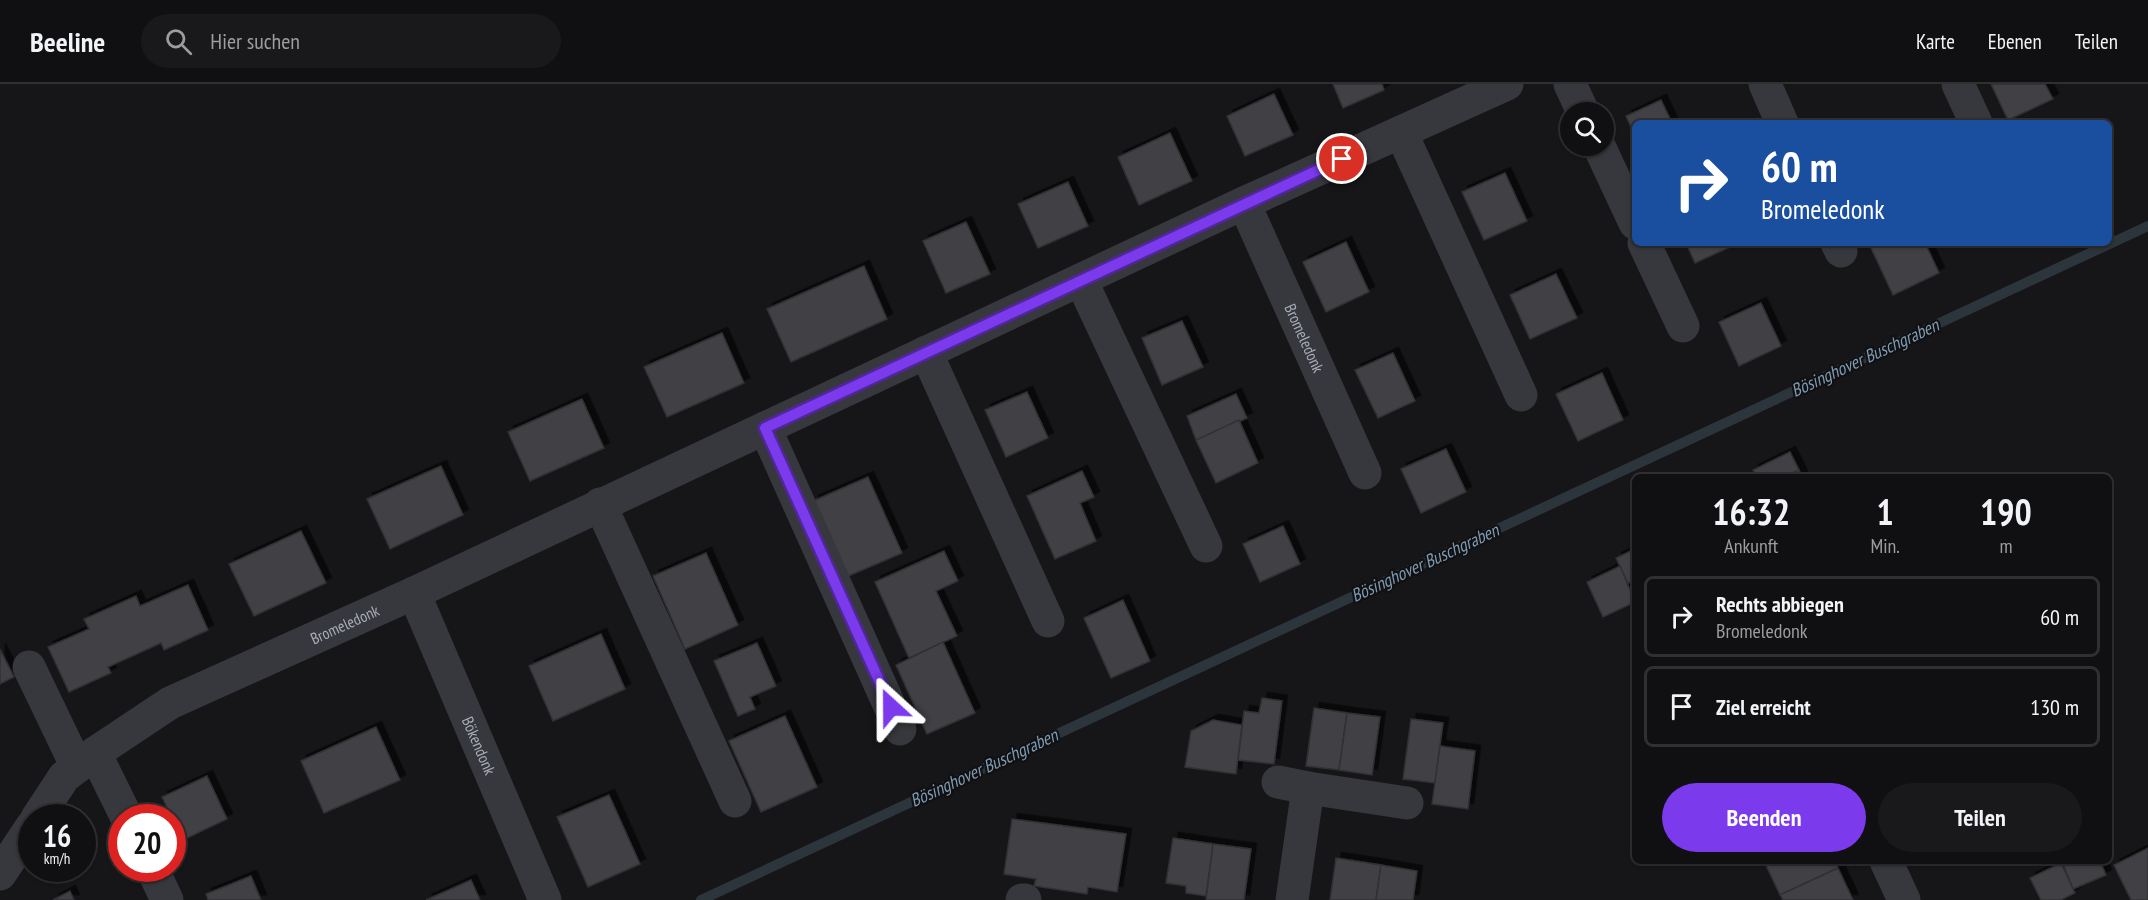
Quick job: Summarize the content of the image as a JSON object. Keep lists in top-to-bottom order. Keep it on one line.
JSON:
{"streets":{"street":["Bromeledonk","Bökendonk"]},"crossings":[["Bromeledonk","Bökendonk"]],"water":["Bösinghover Buschgraben"],"page":{"header":"Beeline","search":"Hier suchen","nav":["Karte","Ebenen","Teilen"],"turn":["60 m","Bromeledonk"],"eta":["16:32","Ankunft","1","Min.","190","m"],"list":[{"name":"Rechts abbiegen","note":"Bromeledonk","value":"60 m"},{"name":"Ziel erreicht","value":"130 m"}],"buttons":["Beenden","Teilen"],"speed":"16 km/h","limit":"20"}}
